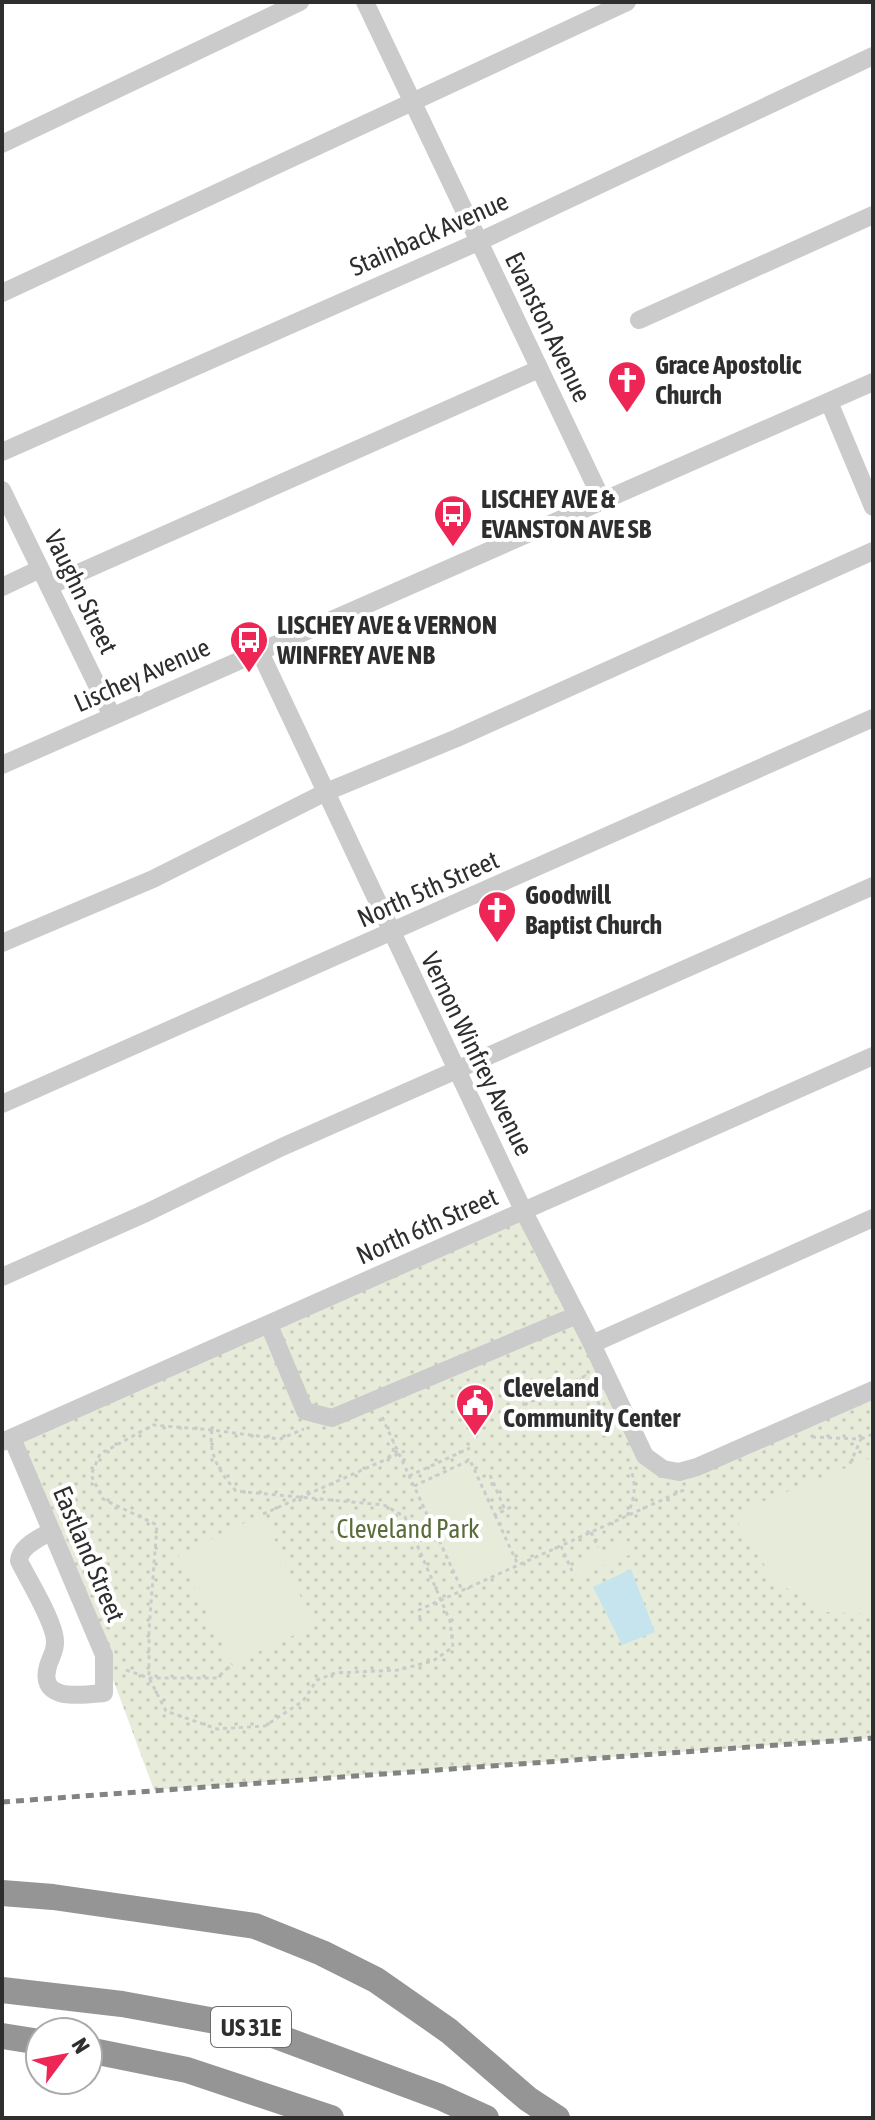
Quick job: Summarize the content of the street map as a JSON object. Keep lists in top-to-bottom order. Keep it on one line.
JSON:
{"streets":{"highway":["US 31E"],"street":["Stainback Avenue","Evanston Avenue","Vaughn Street","Lischey Avenue","North 5th Street","Vernon Winfrey Avenue","North 6th Street","Eastland Street"]},"crossings":[["Stainback Avenue","Evanston Avenue"],["Evanston Avenue","Lischey Avenue"],["Vaughn Street","Lischey Avenue"],["Lischey Avenue","Vernon Winfrey Avenue"],["North 5th Street","Vernon Winfrey Avenue"],["Vernon Winfrey Avenue","North 6th Street"],["North 6th Street","Eastland Street"]],"parks":["Cleveland Park"],"places":{"church":["Grace Apostolic Church","Goodwill Baptist Church"],"bus stop":["LISCHEY AVE & EVANSTON AVE SB","LISCHEY AVE & VERNON WINFREY AVE NB"],"public building":["Cleveland Community Center"]},"north":"top right"}
